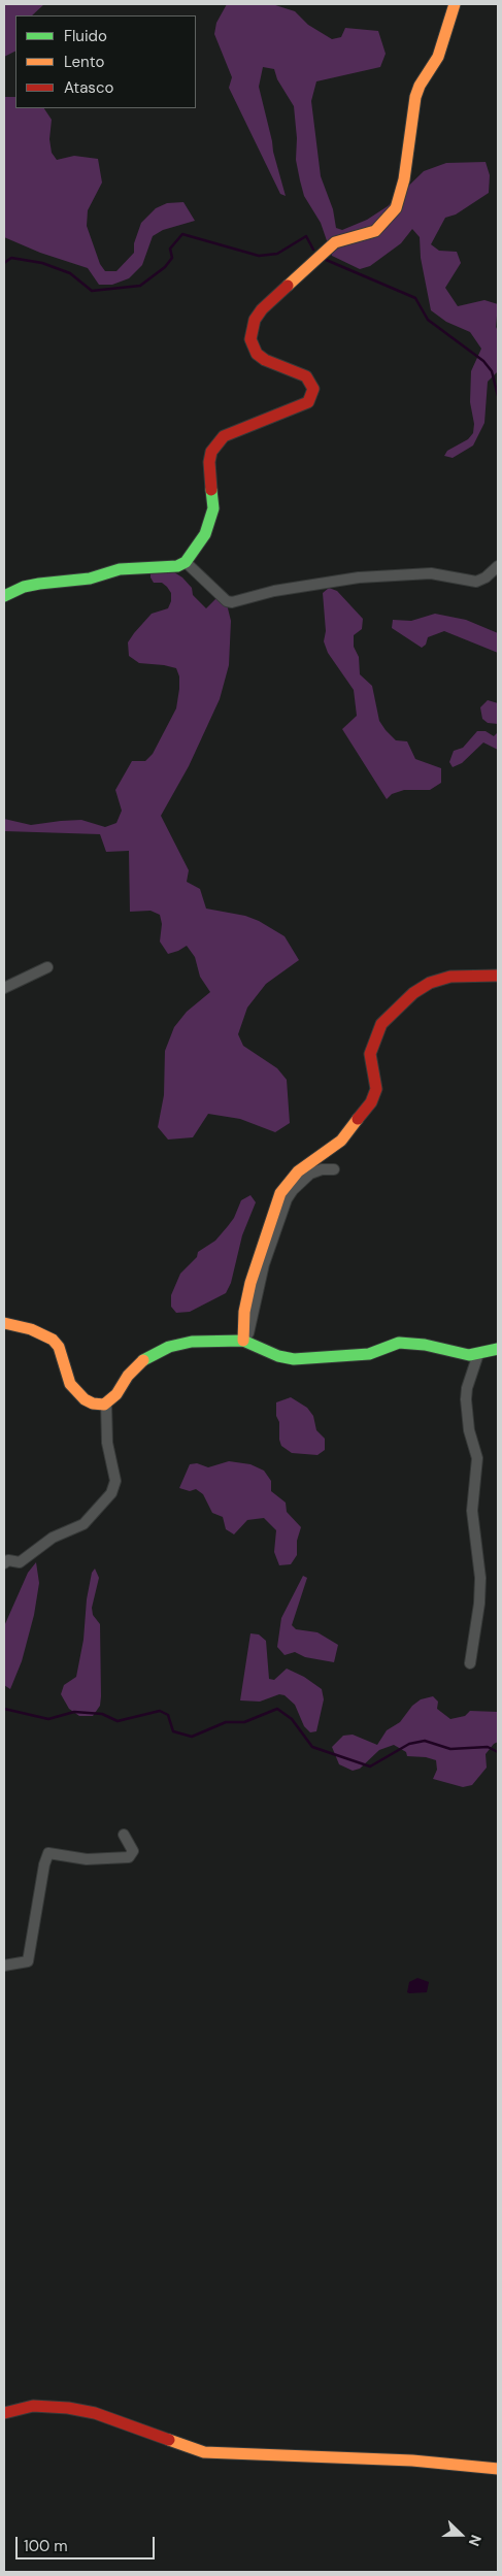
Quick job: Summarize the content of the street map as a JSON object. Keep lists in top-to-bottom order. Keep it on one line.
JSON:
{"legend":["Fluido","Lento","Atasco"],"scale_bar":"100 m","north":"right"}
